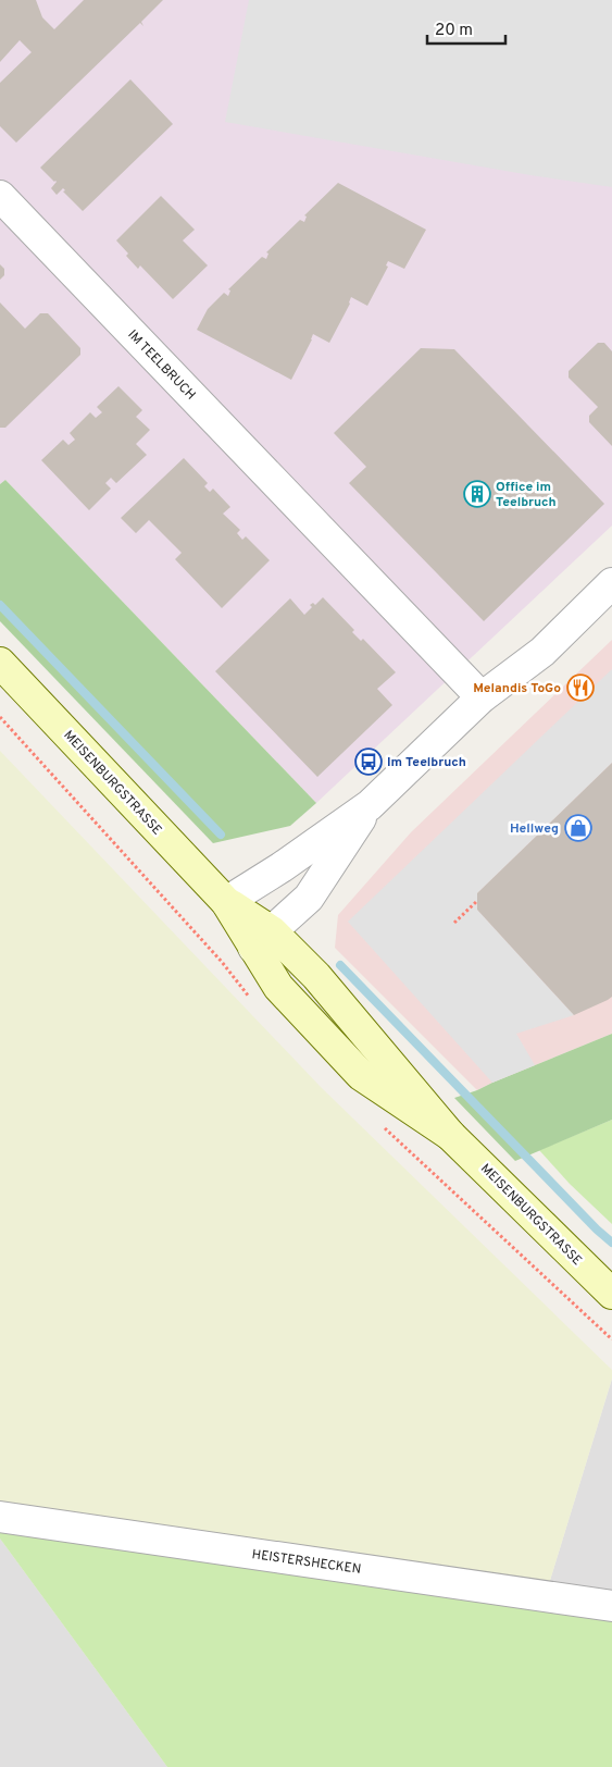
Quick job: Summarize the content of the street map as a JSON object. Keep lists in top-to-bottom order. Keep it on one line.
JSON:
{"streets":{"main road":["MEISENBURGSTRASSE"],"street":["IM TEELBRUCH","HEISTERSHECKEN"]},"places":{"building":["Office im Teelbruch"],"restaurant":["Melandis ToGo"],"bus stop":["Im Teelbruch"],"shop":["Hellweg"]},"scale_bar":"20 m"}
